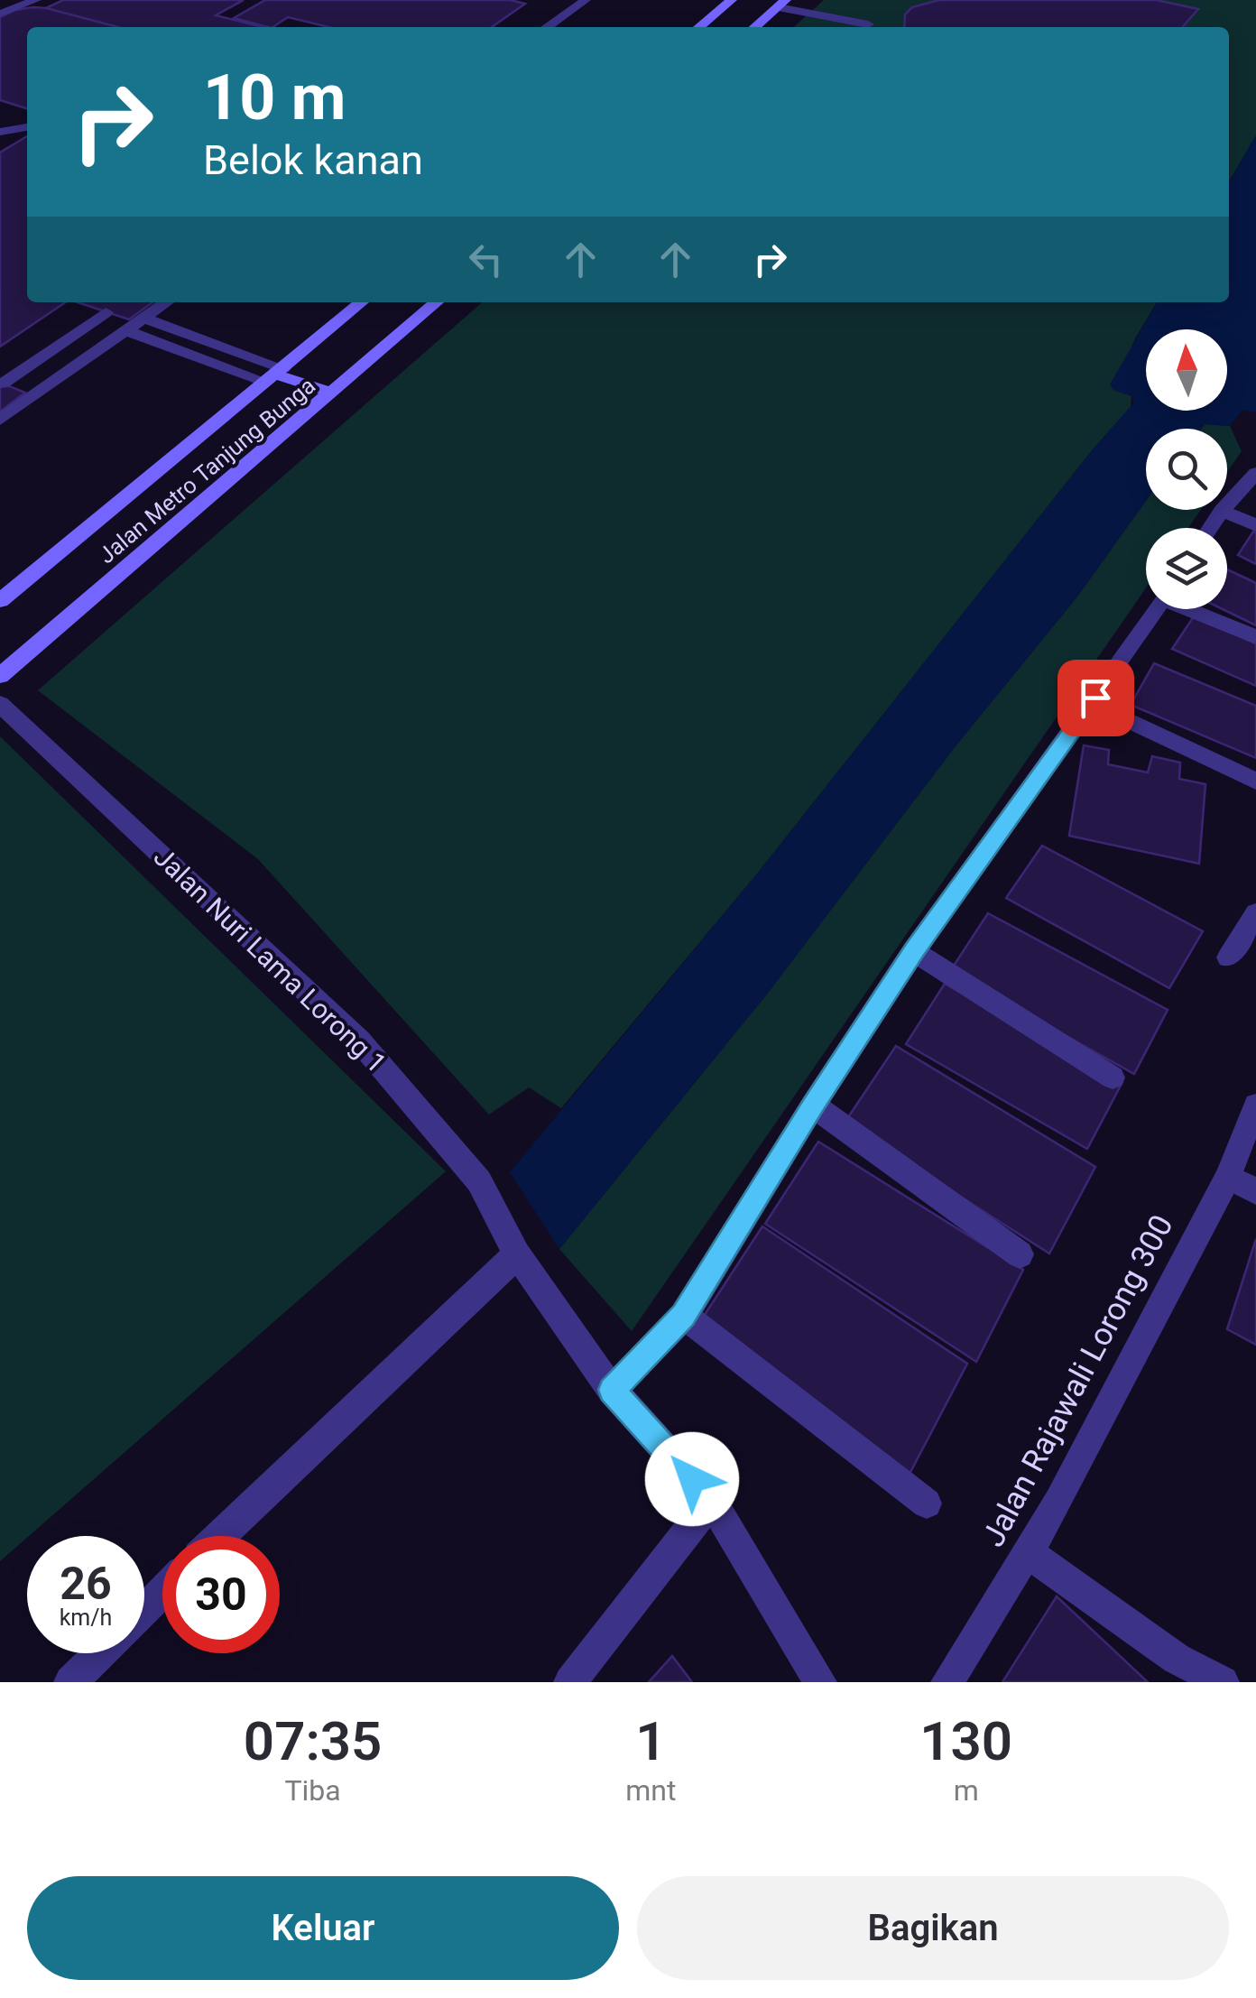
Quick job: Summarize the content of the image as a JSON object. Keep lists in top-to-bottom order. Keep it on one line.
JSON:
{"streets":{"main road":["Jalan Metro Tanjung Bunga"],"street":["Jalan Nuri Lama Lorong 1","Jalan Rajawali Lorong 300"]},"north":"top","page":{"turn":["10 m","Belok kanan"],"speed":"26 km/h","limit":"30","eta":["07:35","Tiba","1","mnt","130","m"],"buttons":["Keluar","Bagikan"]}}
